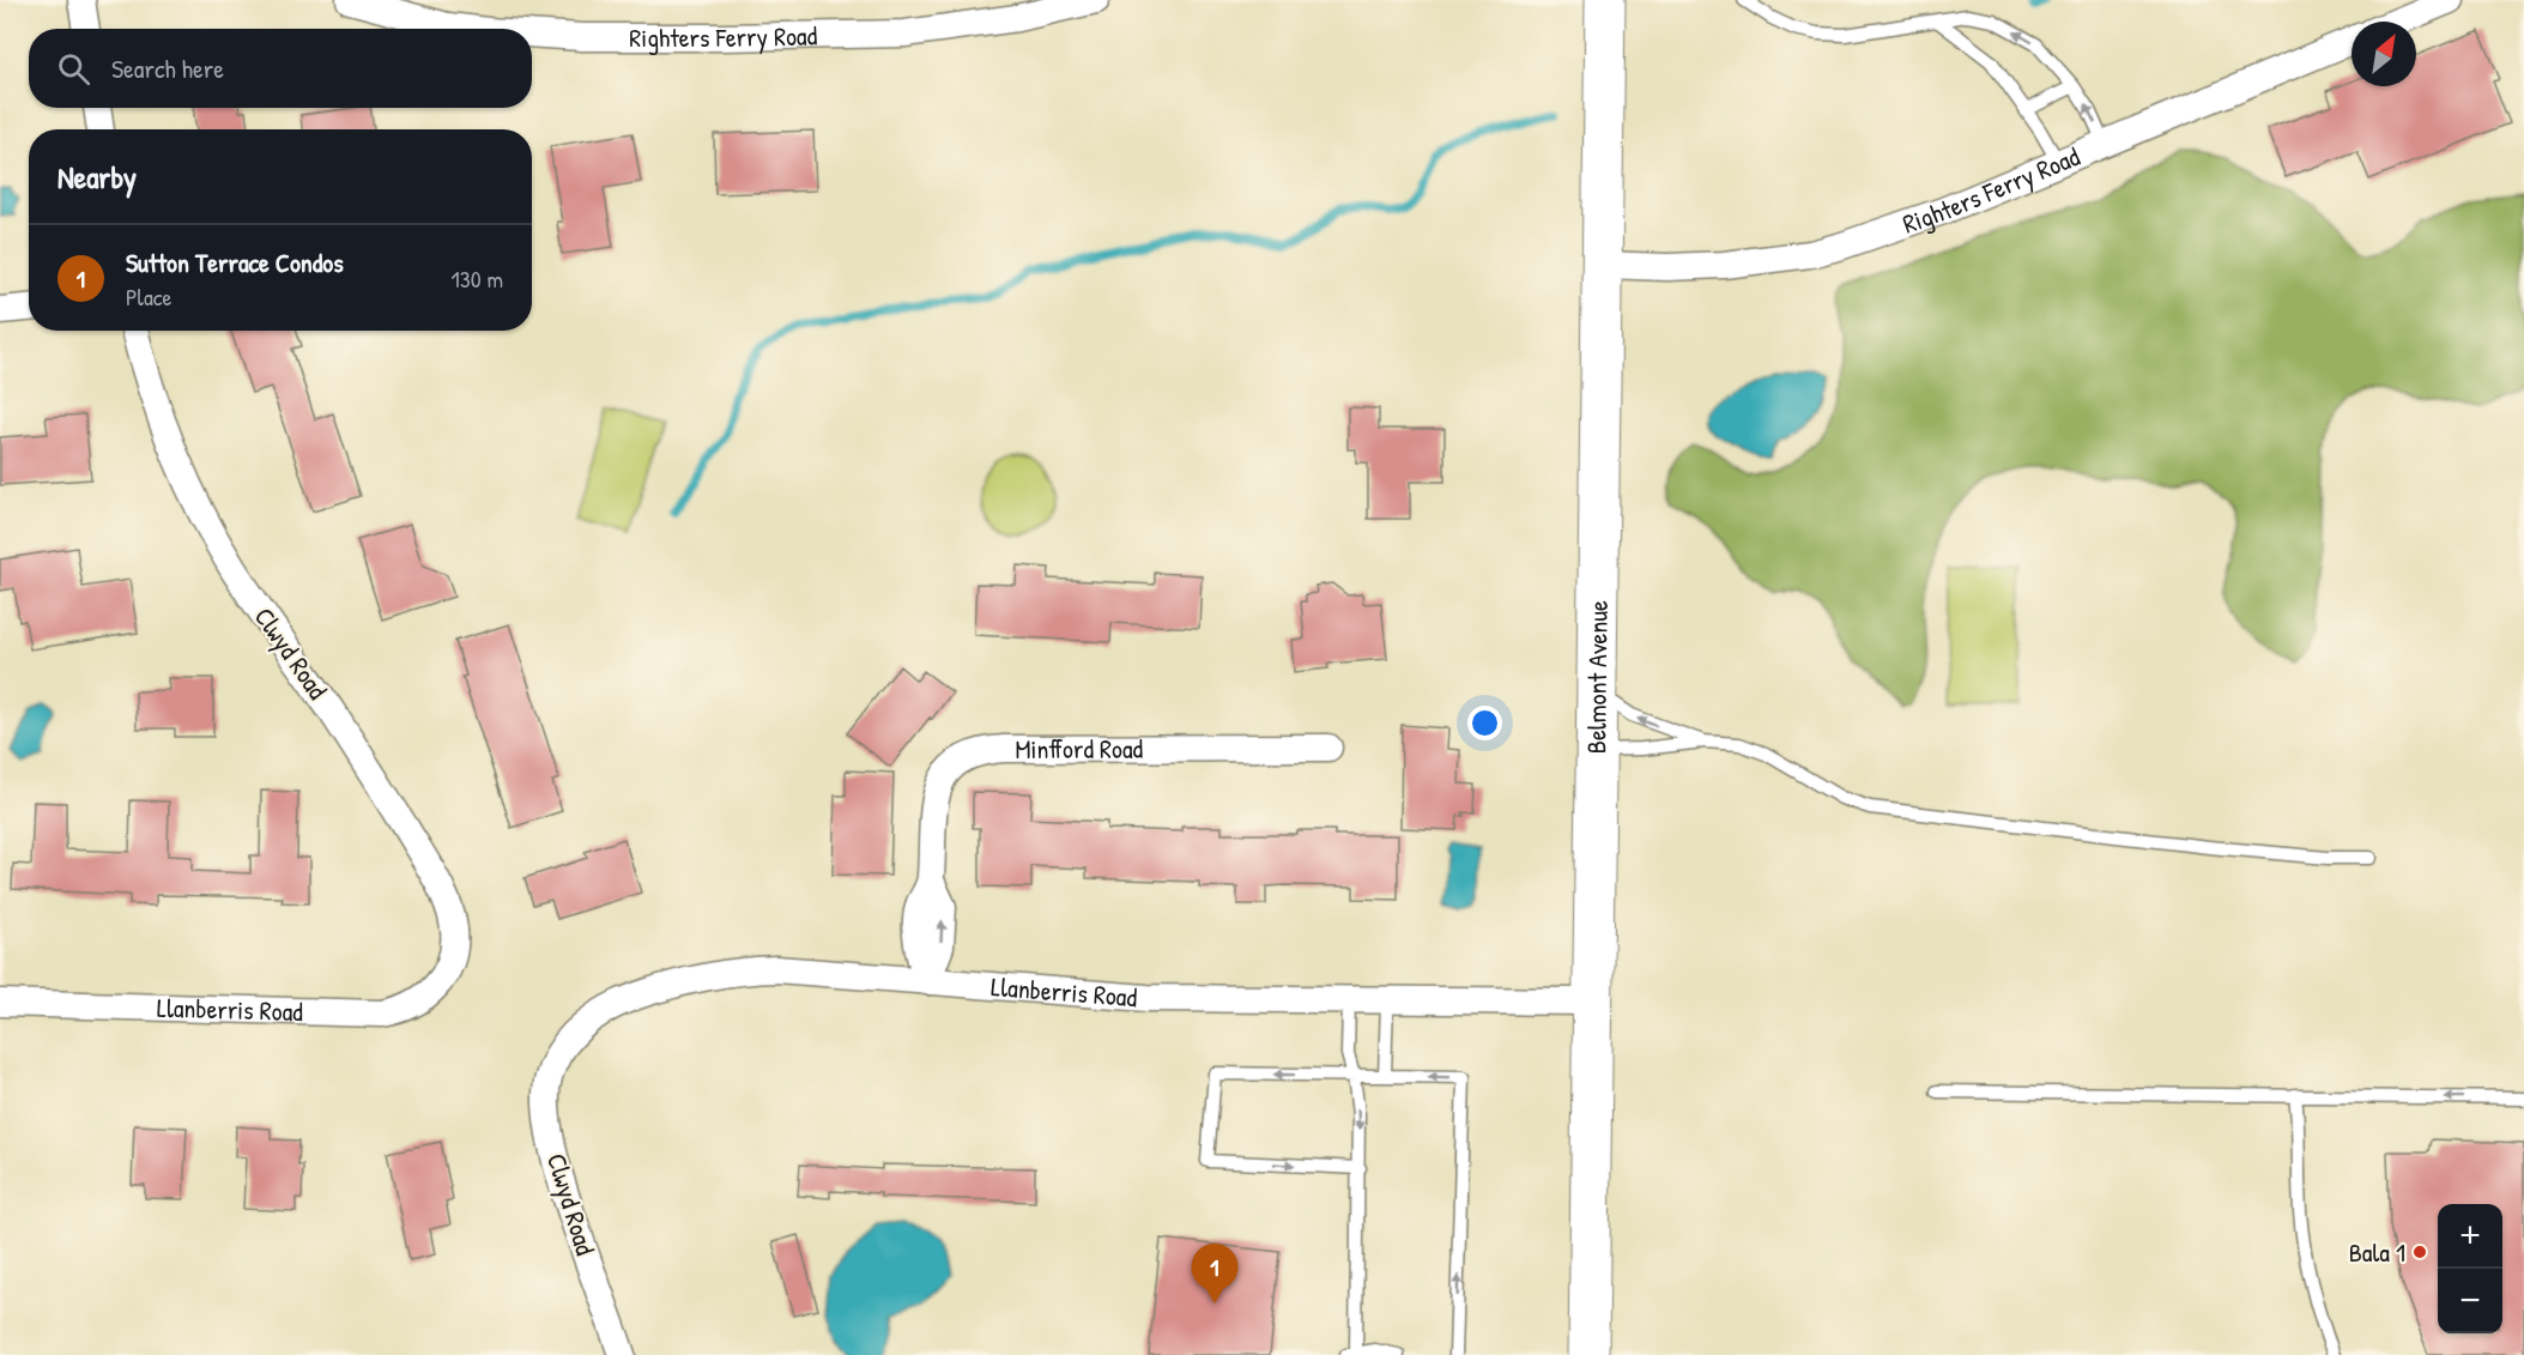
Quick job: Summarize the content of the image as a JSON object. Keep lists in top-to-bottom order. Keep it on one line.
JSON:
{"streets":{"main road":["Belmont Avenue"],"street":["Righters Ferry Road","Clwyd Road","Minfford Road","Llanberris Road"]},"crossings":[["Righters Ferry Road","Belmont Avenue"],["Clwyd Road","Llanberris Road"],["Belmont Avenue","Llanberris Road"],["Minfford Road","Llanberris Road"]],"places":["Bala 1"],"north":"top right","page":{"search":"Search here","heading":"Nearby","list":[{"mark":"1","name":"Sutton Terrace Condos","note":"Place","value":"130 m"}],"map_buttons":["+","−"],"pins":"1"}}
